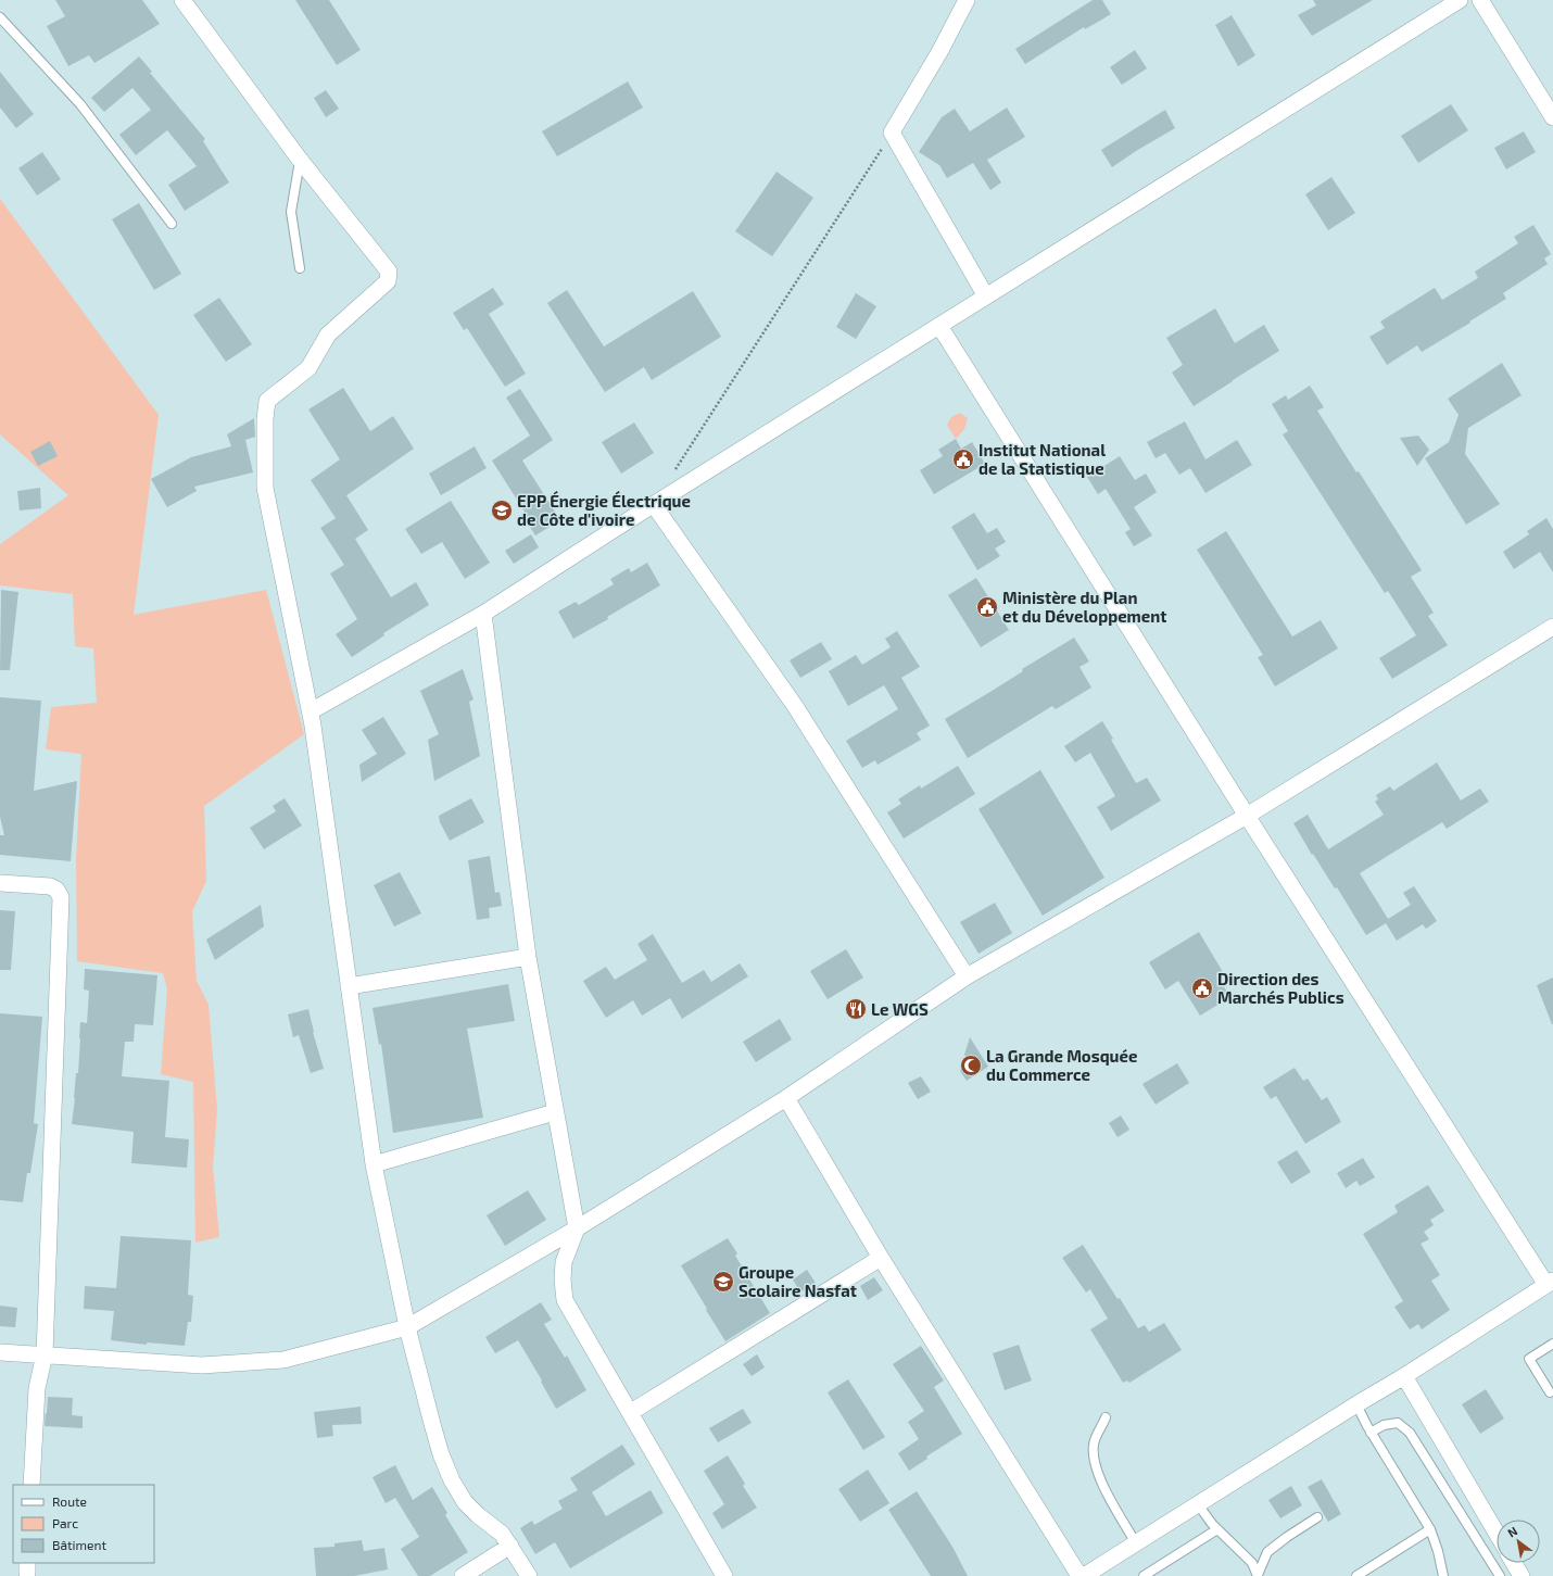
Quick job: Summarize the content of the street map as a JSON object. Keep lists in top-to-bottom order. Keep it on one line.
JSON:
{"places":{"public building":["Institut National de la Statistique","Ministère du Plan et du Développement","Direction des Marchés Publics"],"school or university":["EPP Énergie Électrique de Côte d'ivoire","Groupe Scolaire Nasfat"],"restaurant":["Le WGS"],"mosque":["La Grande Mosquée du Commerce"]},"legend":["Route","Parc","Bâtiment"],"north":"top left"}
